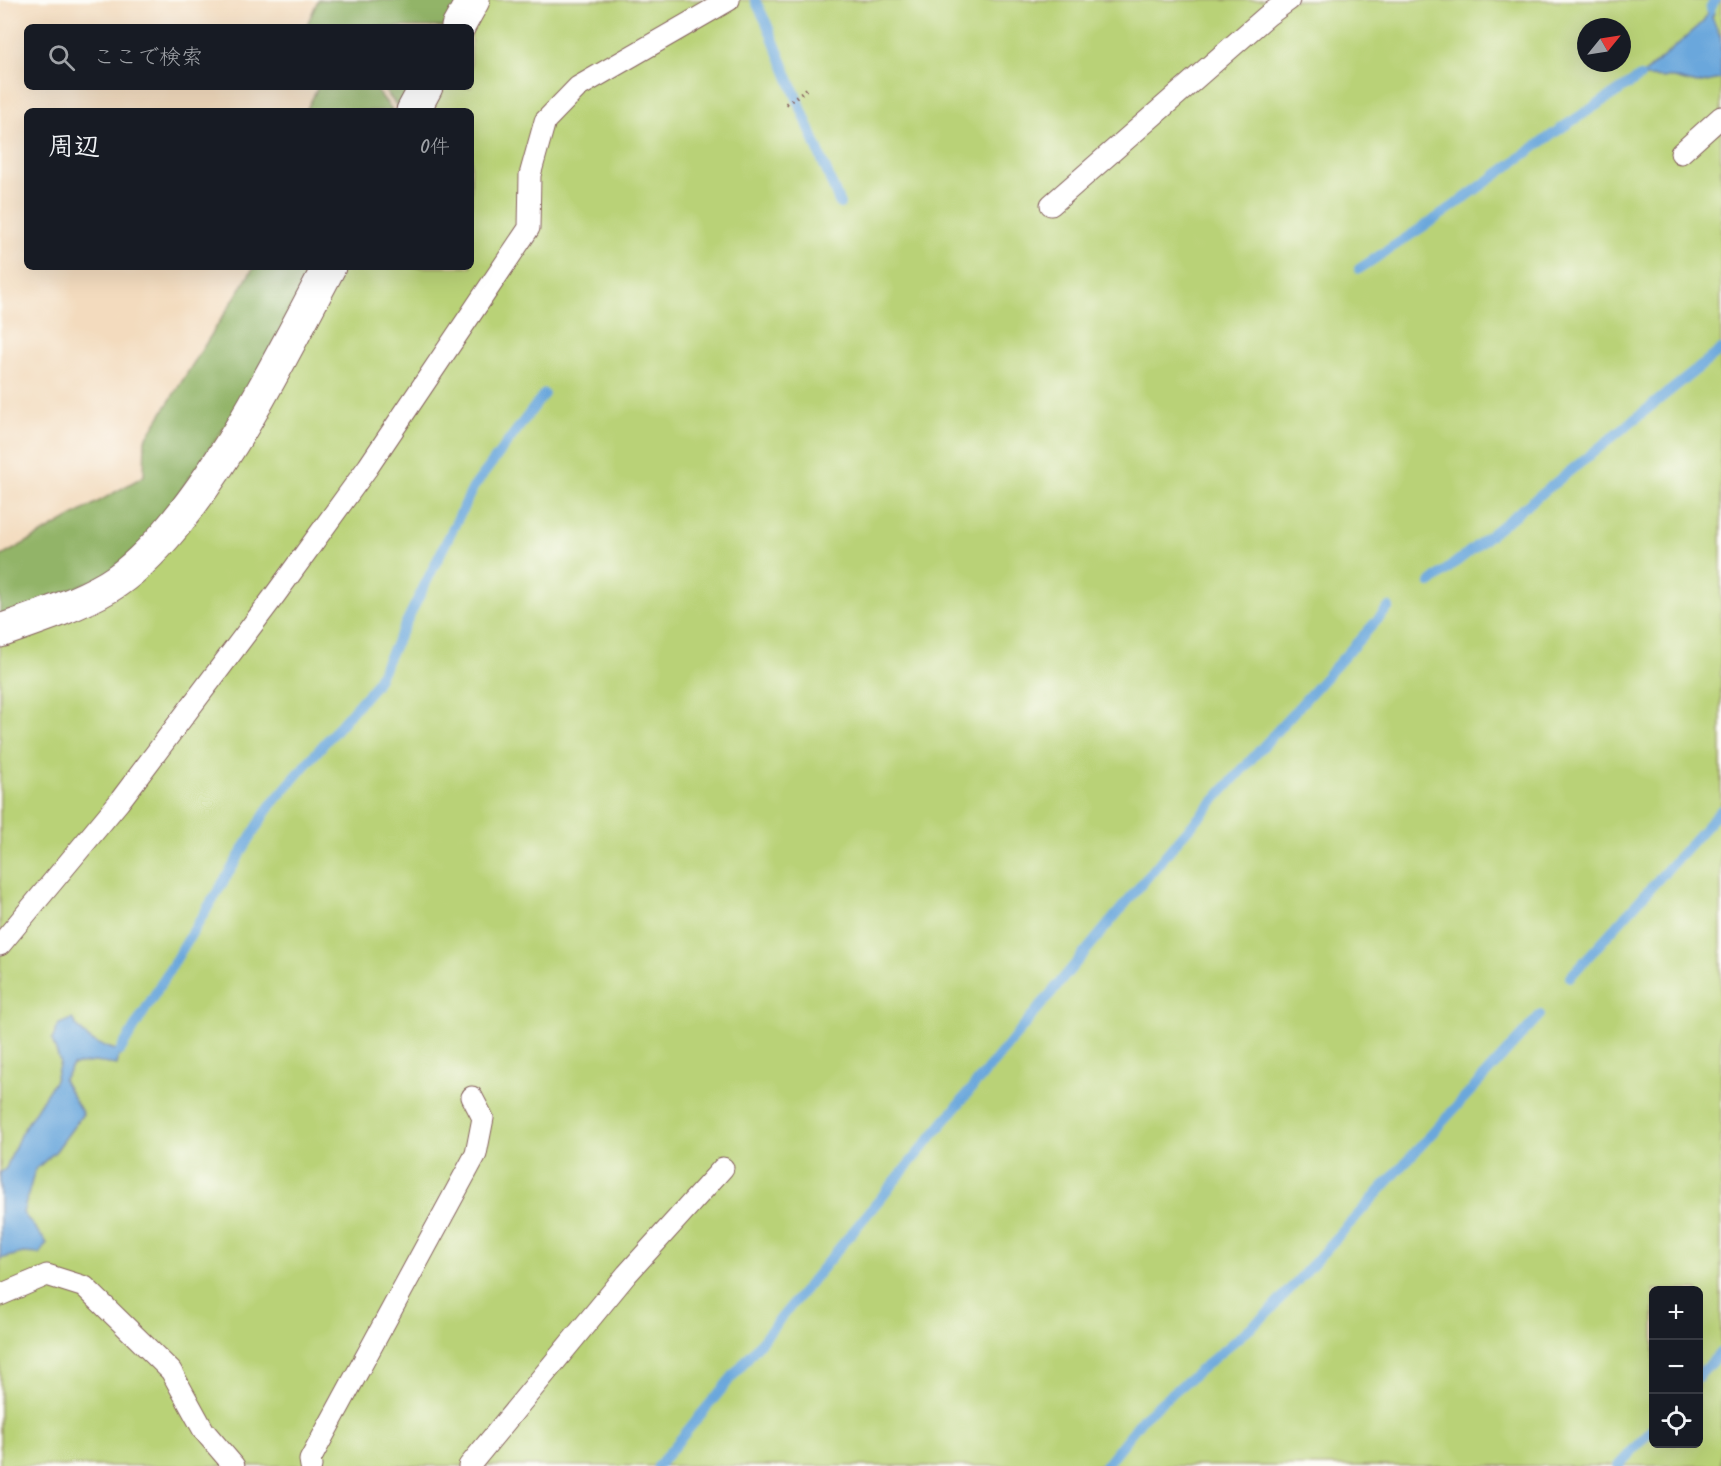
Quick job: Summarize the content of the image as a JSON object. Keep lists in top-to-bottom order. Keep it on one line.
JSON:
{"north":"top right","page":{"search":"ここで検索","heading":["周辺","0件"],"map_buttons":["+","−"]}}
